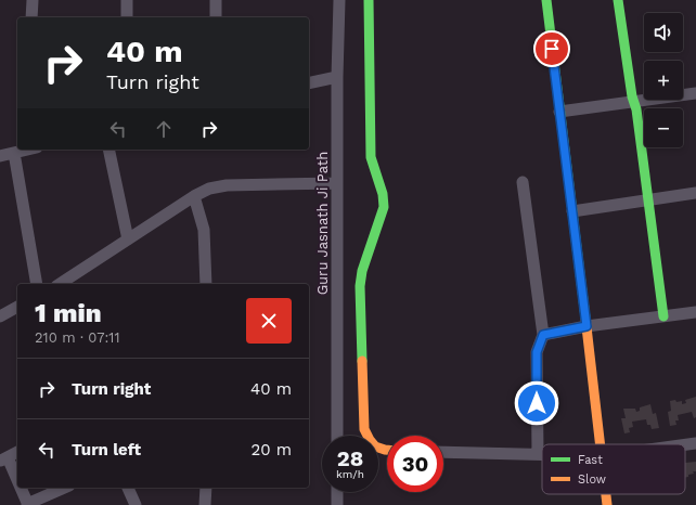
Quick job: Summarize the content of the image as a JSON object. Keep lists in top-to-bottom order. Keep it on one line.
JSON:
{"streets":{"street":["Guru Jasnath Ji Path"]},"legend":["Fast","Slow"],"page":{"map_buttons":["+","−"],"turn":["40 m","Turn right"],"heading":["1 min","210 m · 07:11"],"list":[{"name":"Turn right","value":"40 m"},{"name":"Turn left","value":"20 m"}],"speed":"28 km/h","limit":"30"}}
